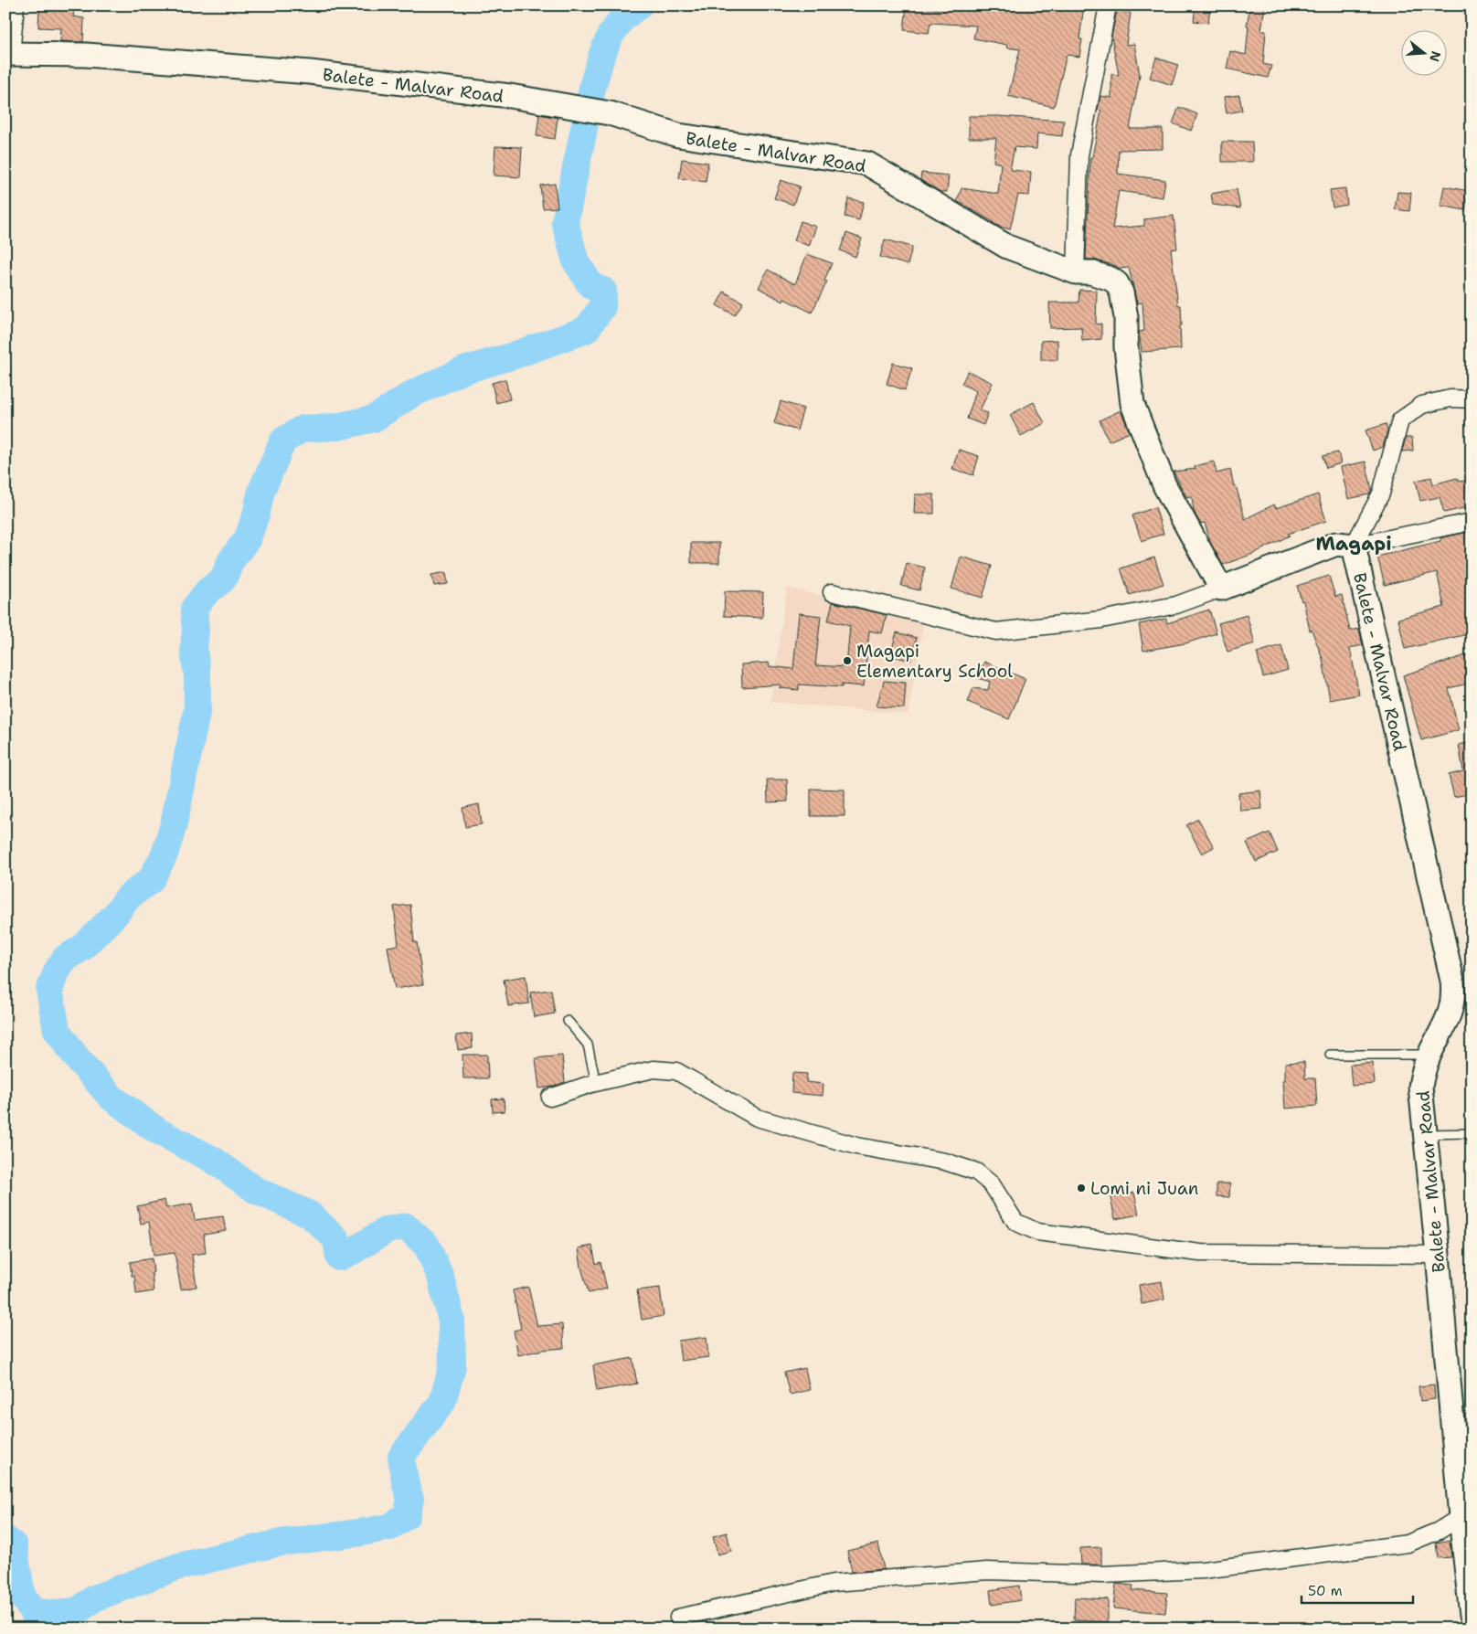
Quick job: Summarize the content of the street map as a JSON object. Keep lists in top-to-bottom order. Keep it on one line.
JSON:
{"streets":{"main road":["Balete - Malvar Road"]},"districts":["Magapi"],"places":["Magapi Elementary School","Lomi ni Juan"],"scale_bar":"50 m","north":"right"}
